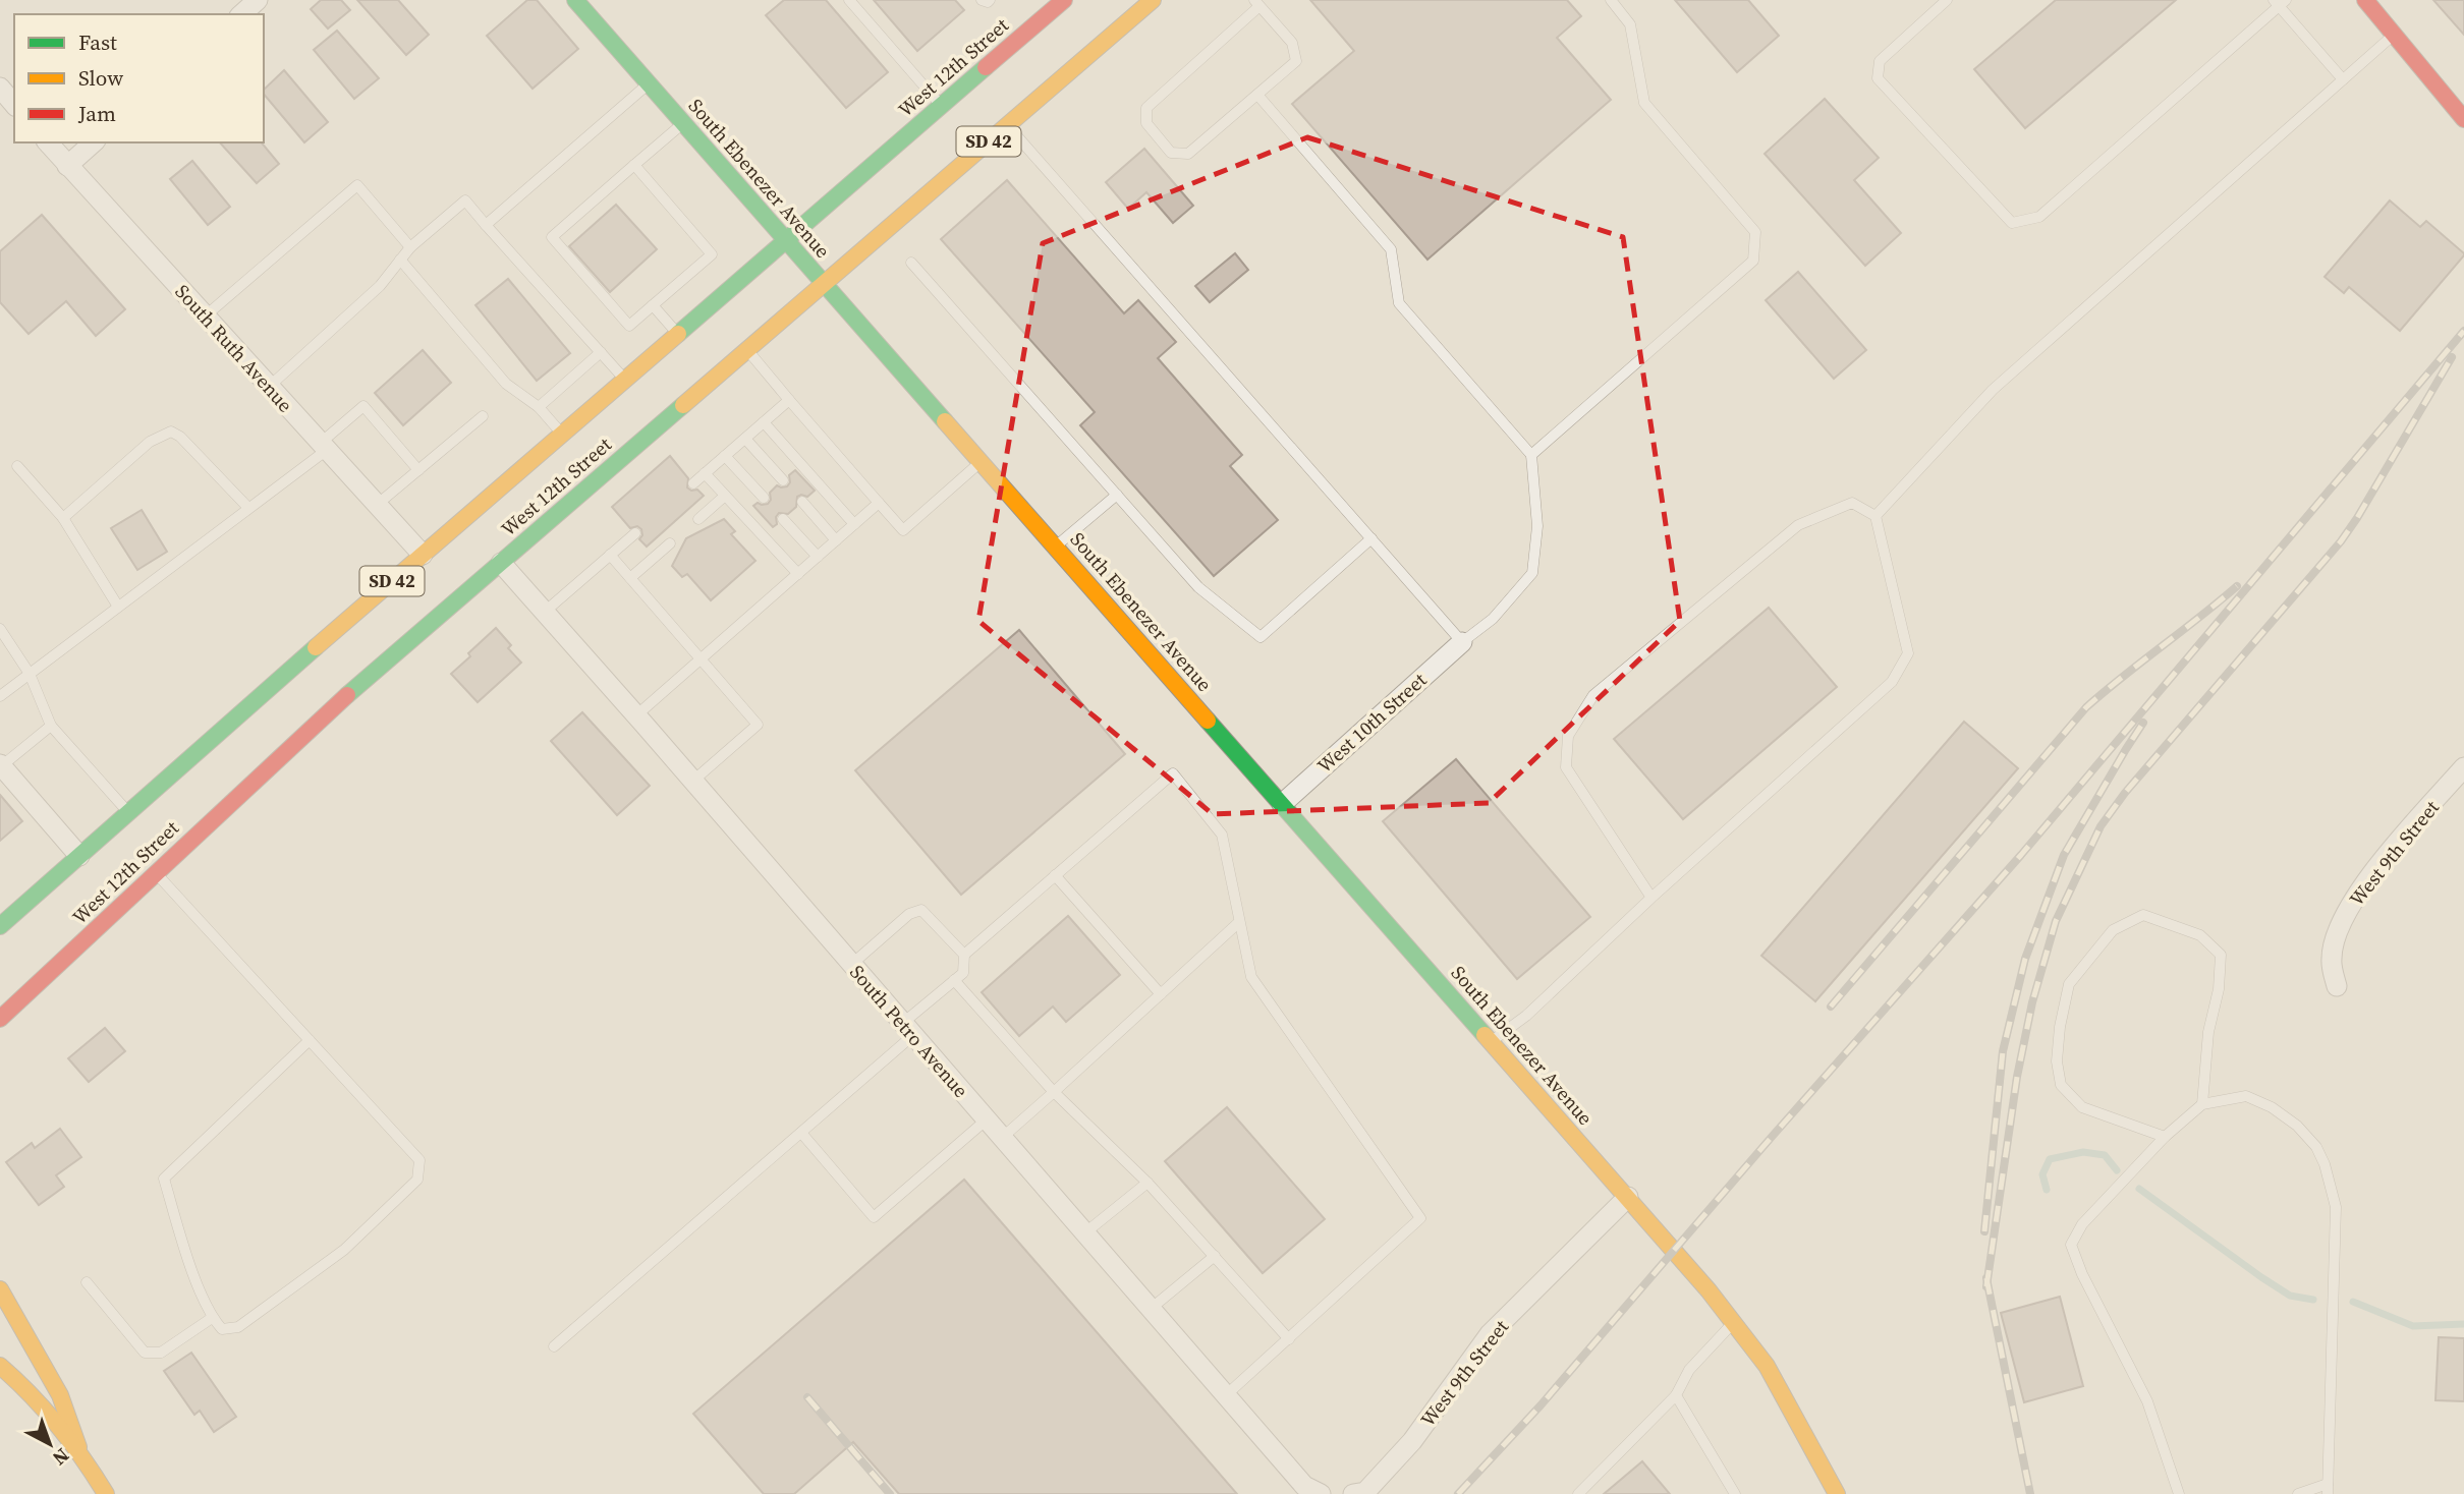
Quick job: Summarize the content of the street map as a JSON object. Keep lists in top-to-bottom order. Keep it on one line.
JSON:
{"streets":{"main road":["West 12th Street","SD 42","South Ebenezer Avenue"],"street":["South Ruth Avenue","West 10th Street","West 9th Street","South Petro Avenue"]},"crossings":[["West 12th Street","South Ebenezer Avenue"],["West 12th Street","South Ruth Avenue"],["West 12th Street","South Petro Avenue"],["South Ebenezer Avenue","West 10th Street"],["South Ebenezer Avenue","West 9th Street"]],"legend":["Fast","Slow","Jam"],"north":"bottom right"}
